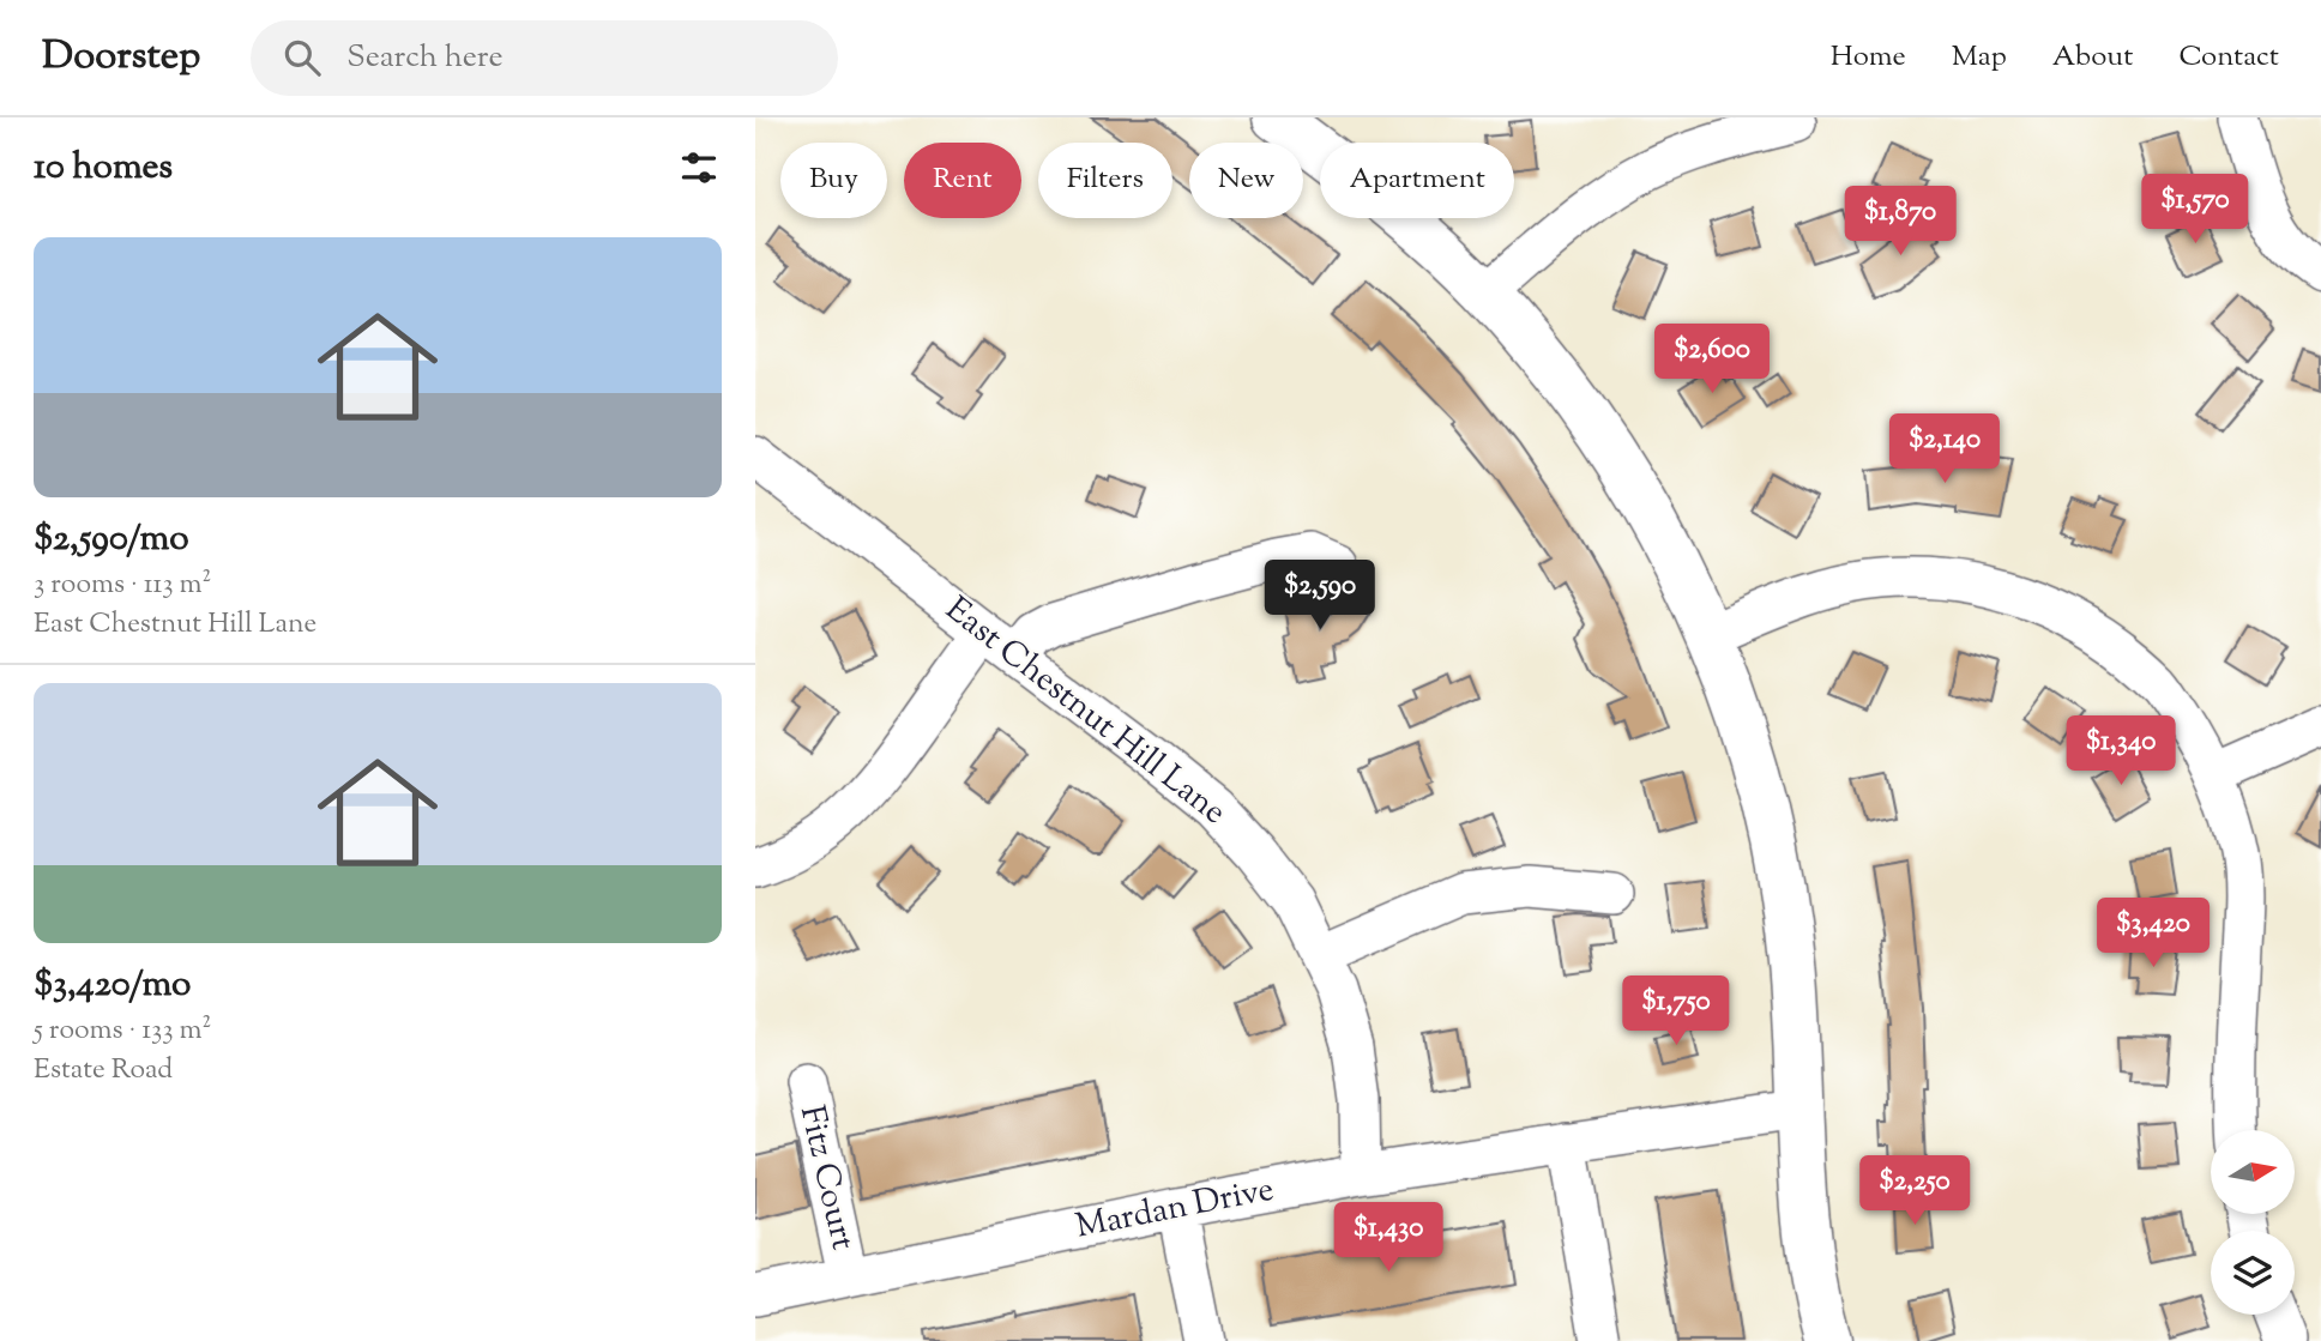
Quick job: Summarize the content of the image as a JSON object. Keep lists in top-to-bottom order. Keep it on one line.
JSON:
{"streets":{"street":["East Chestnut Hill Lane","Fitz Court","Mardan Drive"]},"crossings":[["East Chestnut Hill Lane","Mardan Drive"],["Fitz Court","Mardan Drive"]],"north":"right","page":{"header":"Doorstep","search":"Search here","nav":["Home","Map","About","Contact"],"heading":"10 homes","chip":["Buy","Rent","Filters","New","Apartment"],"price":["$1,570","$1,870","$2,600","$2,140","$2,590","$1,340","$3,420","$1,750","$2,250","$1,430"],"list":[{"name":"$2,590/mo","note":"3 rooms · 113 m² · East Chestnut Hill Lane"},{"name":"$3,420/mo","note":"5 rooms · 133 m² · Estate Road"}]}}
